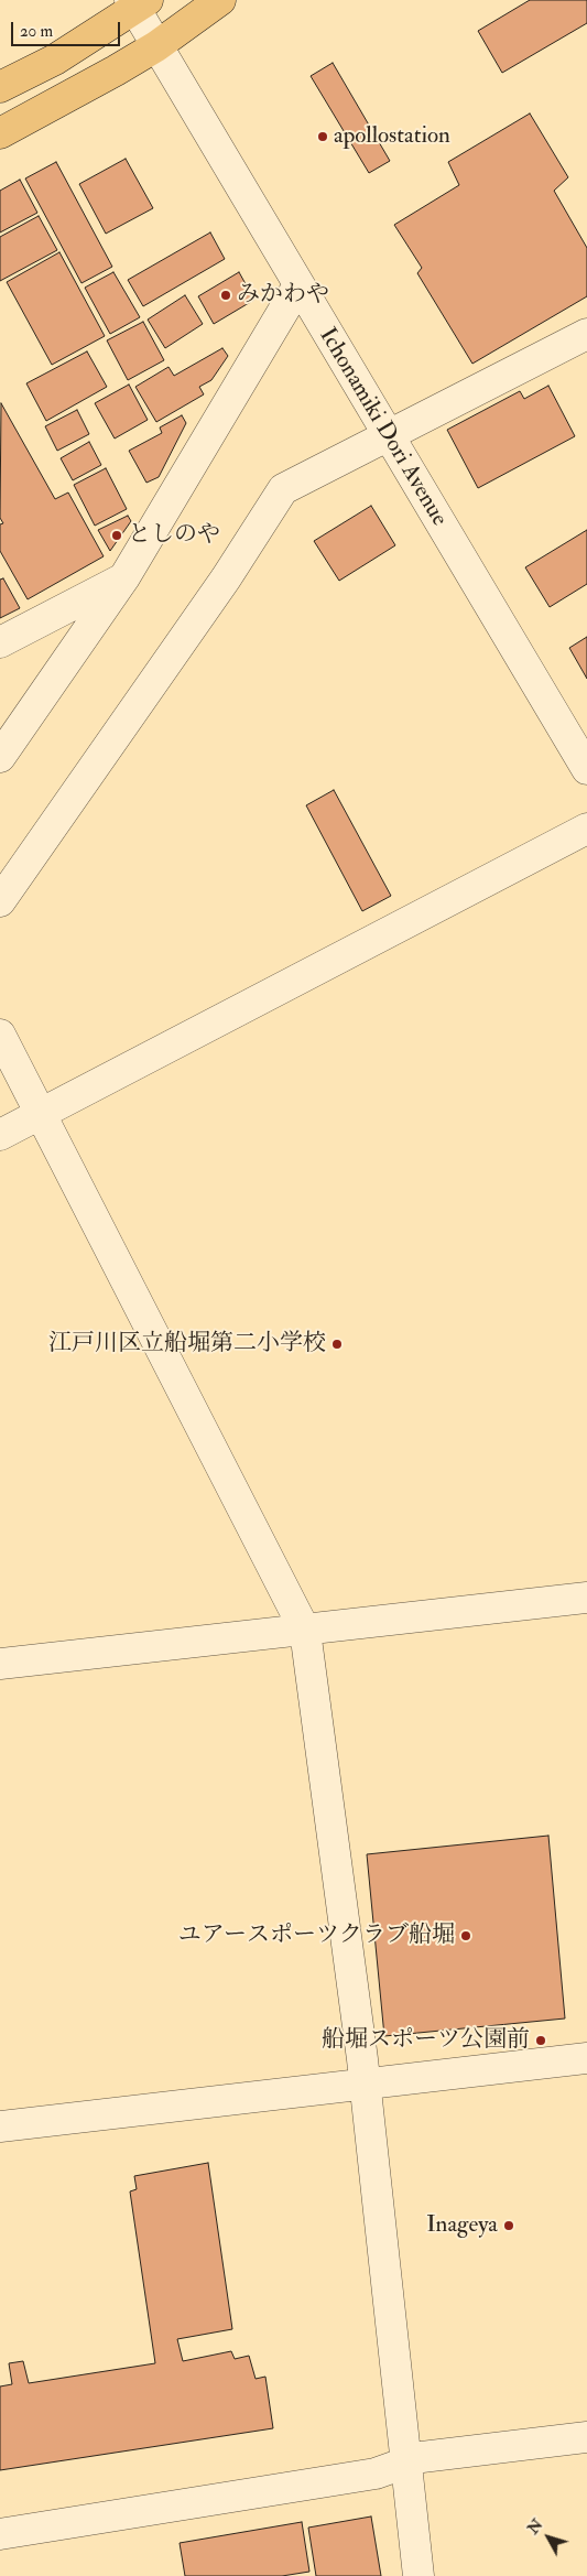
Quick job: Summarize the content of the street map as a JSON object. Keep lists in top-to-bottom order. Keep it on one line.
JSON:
{"streets":{"street":["Ichonamiki Dori Avenue"]},"places":["apollostation","みかわや","としのや","江戸川区立船堀第二小学校","ユアースポーツクラブ船堀","船堀スポーツ公園前","Inageya"],"scale_bar":"20 m","north":"top left"}
